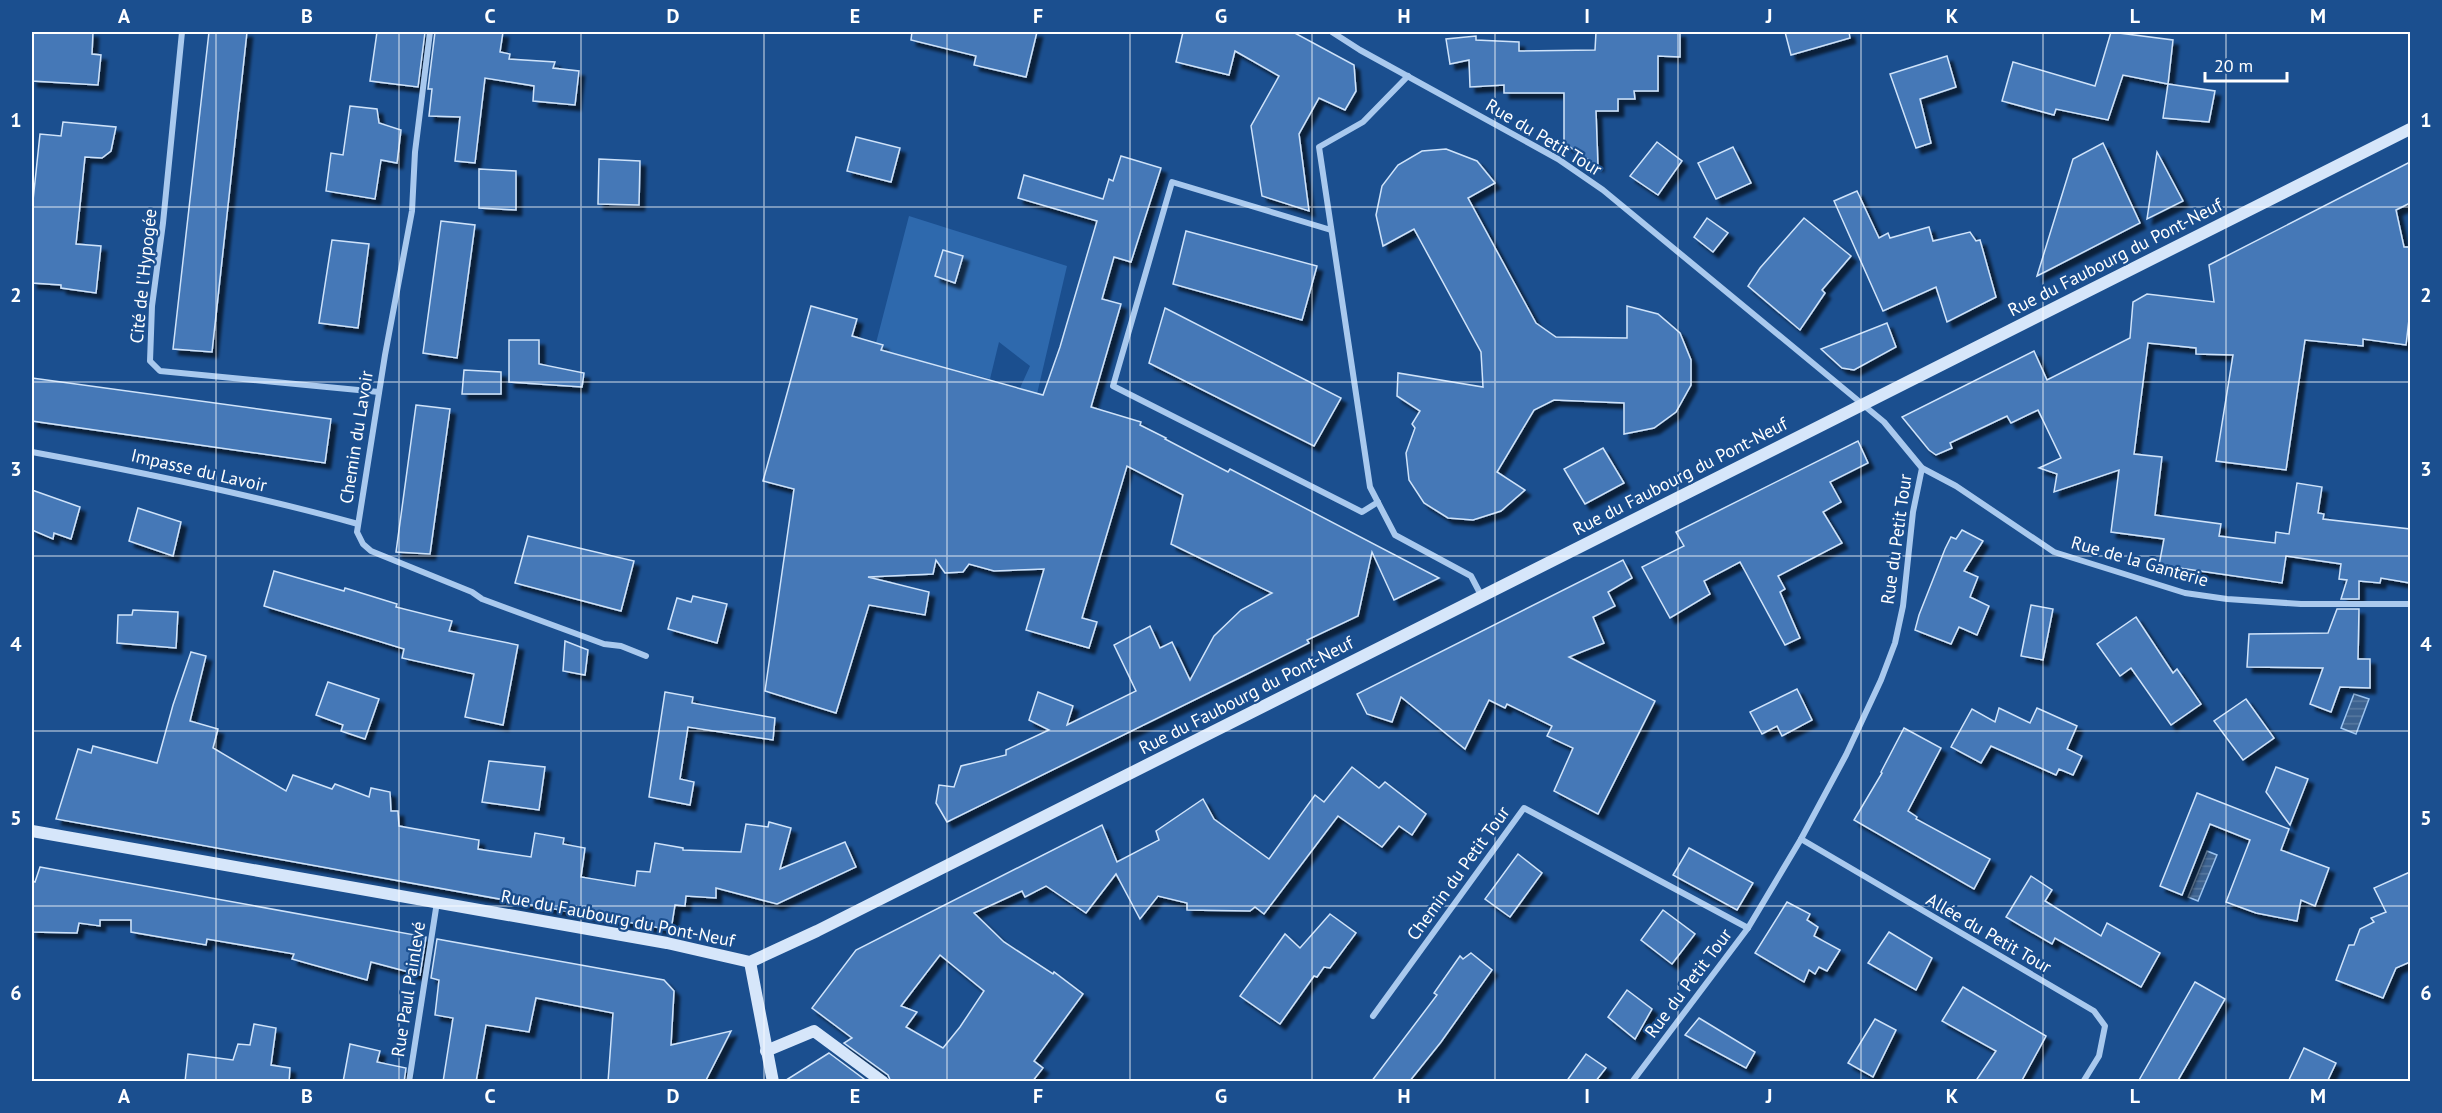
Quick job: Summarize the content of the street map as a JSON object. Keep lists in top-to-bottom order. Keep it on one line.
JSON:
{"streets":{"main road":["Rue du Faubourg du Pont-Neuf"],"street":["Rue du Petit Tour","Cité de l'Hypogée","Chemin du Lavoir","Impasse du Lavoir","Rue de la Ganterie","Chemin du Petit Tour","Allée du Petit Tour","Rue Paul Painlevé"]},"crossings":[["Rue du Petit Tour","Rue du Faubourg du Pont-Neuf"],["Rue du Petit Tour","Rue de la Ganterie"],["Rue du Petit Tour","Chemin du Petit Tour"],["Rue du Petit Tour","Allée du Petit Tour"],["Rue du Faubourg du Pont-Neuf","Rue Paul Painlevé"],["Cité de l'Hypogée","Chemin du Lavoir"],["Chemin du Lavoir","Impasse du Lavoir"]],"scale_bar":"20 m","grid":{"columns":["A","B","C","D","E","F","G","H","I","J","K","L","M"],"rows":["1","2","3","4","5","6"]}}
